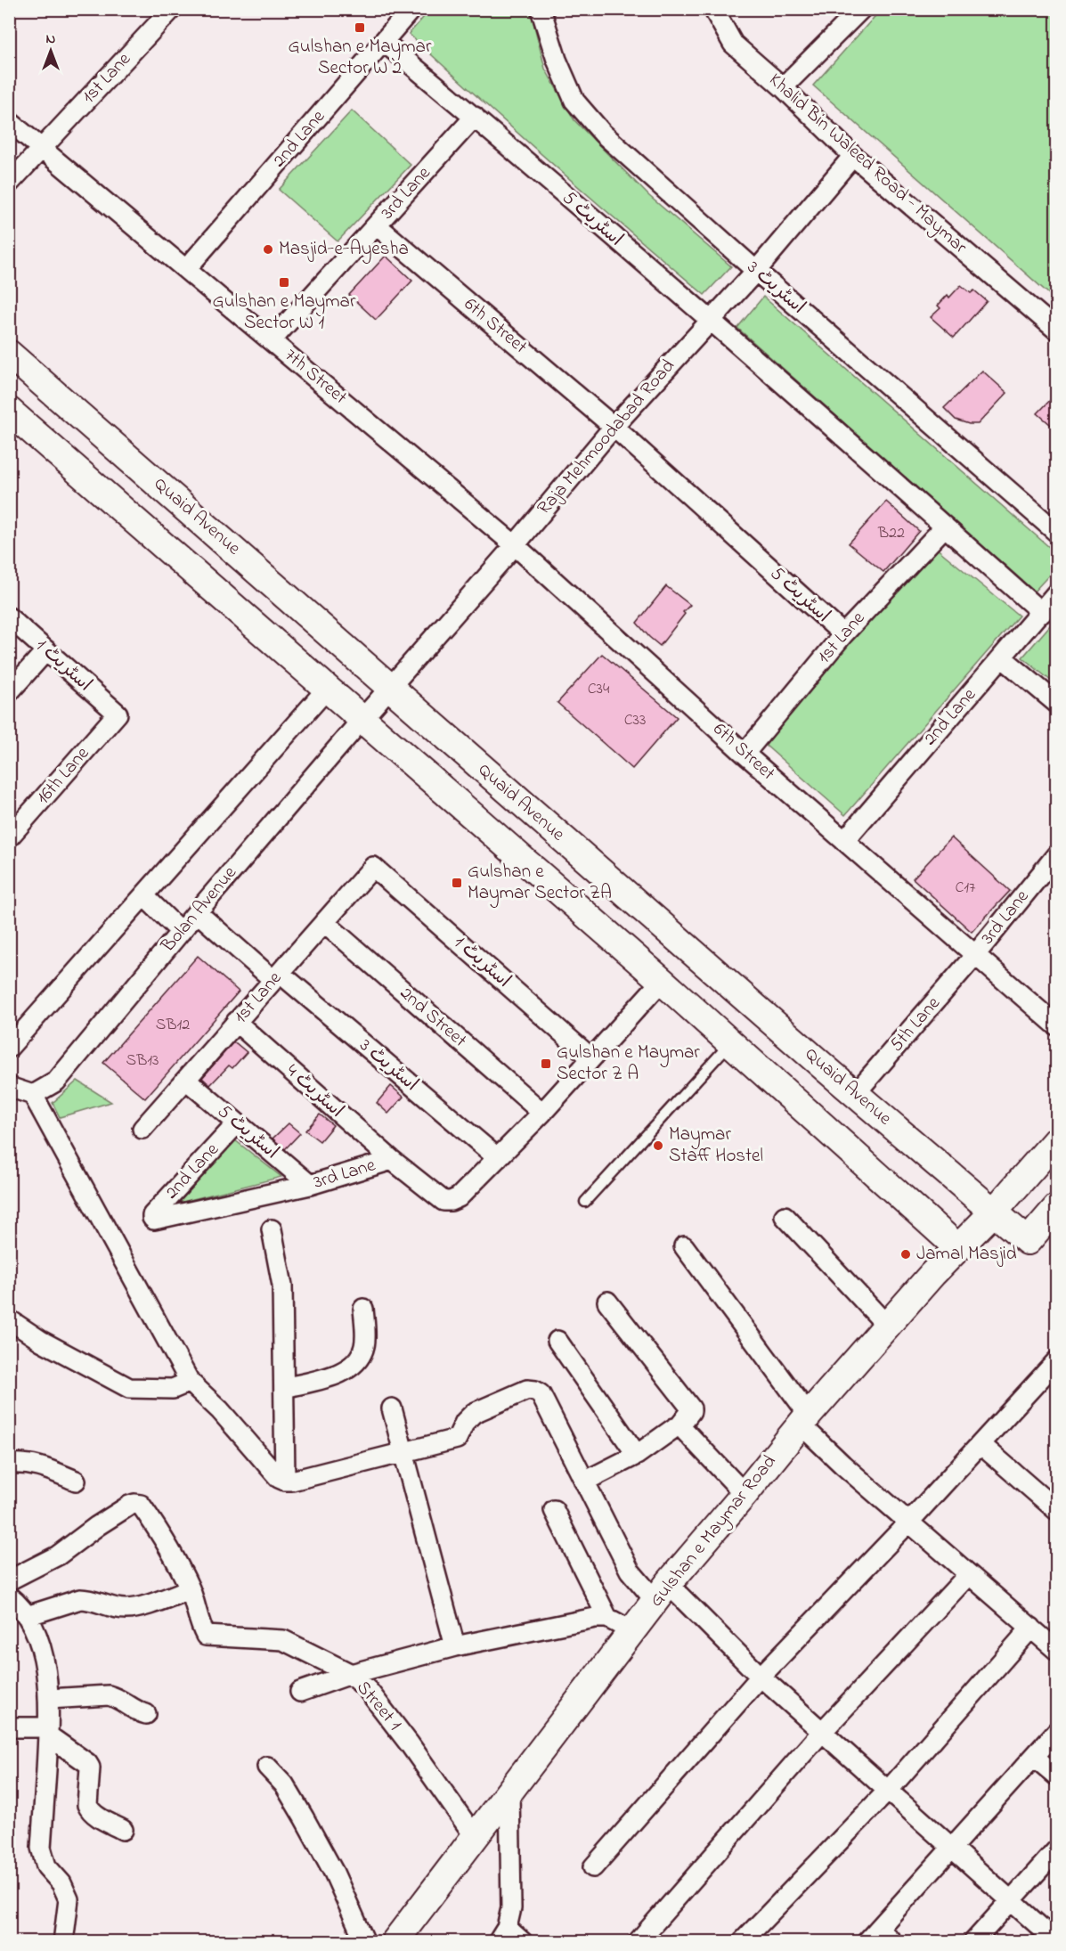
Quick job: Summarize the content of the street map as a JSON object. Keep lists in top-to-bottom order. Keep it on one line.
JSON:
{"streets":{"main road":["Quaid Avenue","Gulshan e Maymar Road"],"street":["1st Lane","2nd Lane","Khalid Bin Waleed Road - Maymar","3rd Lane","اسٹریٹ 5","اسٹریٹ 3","6th Street","7th Street","Raja Mehmoodabad Road","اسٹریٹ 1","16th Lane","Bolan Avenue","2nd Street","5th Lane","اسٹریٹ 4","Street 1"]},"crossings":[["1st Lane","اسٹریٹ 5"],["1st Lane","اسٹریٹ 3"],["1st Lane","6th Street"],["1st Lane","7th Street"],["1st Lane","اسٹریٹ 1"],["1st Lane","2nd Street"],["1st Lane","اسٹریٹ 4"],["2nd Lane","3rd Lane"],["2nd Lane","اسٹریٹ 5"],["2nd Lane","6th Street"],["2nd Lane","7th Street"],["Khalid Bin Waleed Road - Maymar","Raja Mehmoodabad Road"],["3rd Lane","اسٹریٹ 5"],["3rd Lane","اسٹریٹ 3"],["3rd Lane","6th Street"],["3rd Lane","7th Street"],["3rd Lane","اسٹریٹ 1"],["3rd Lane","2nd Street"],["3rd Lane","5th Lane"],["3rd Lane","اسٹریٹ 4"],["اسٹریٹ 5","6th Street"],["اسٹریٹ 5","Raja Mehmoodabad Road"],["اسٹریٹ 3","Raja Mehmoodabad Road"],["اسٹریٹ 3","Bolan Avenue"],["6th Street","7th Street"],["6th Street","Raja Mehmoodabad Road"],["6th Street","5th Lane"],["7th Street","Raja Mehmoodabad Road"],["Raja Mehmoodabad Road","Quaid Avenue"],["Raja Mehmoodabad Road","Bolan Avenue"],["Quaid Avenue","5th Lane"],["Quaid Avenue","Gulshan e Maymar Road"],["اسٹریٹ 1","16th Lane"],["Gulshan e Maymar Road","Street 1"]],"places":{"transit":["Gulshan e Maymar Sector W 2","Gulshan e Maymar Sector W 1","Gulshan e Maymar Sector ZA","Gulshan e Maymar Sector Z A"],"other":["Masjid-e-Ayesha","Maymar Staff Hostel","Jamal Masjid"]},"house_numbers":["B22","C34","C33","C17","SB12","SB13"],"north":"top"}
